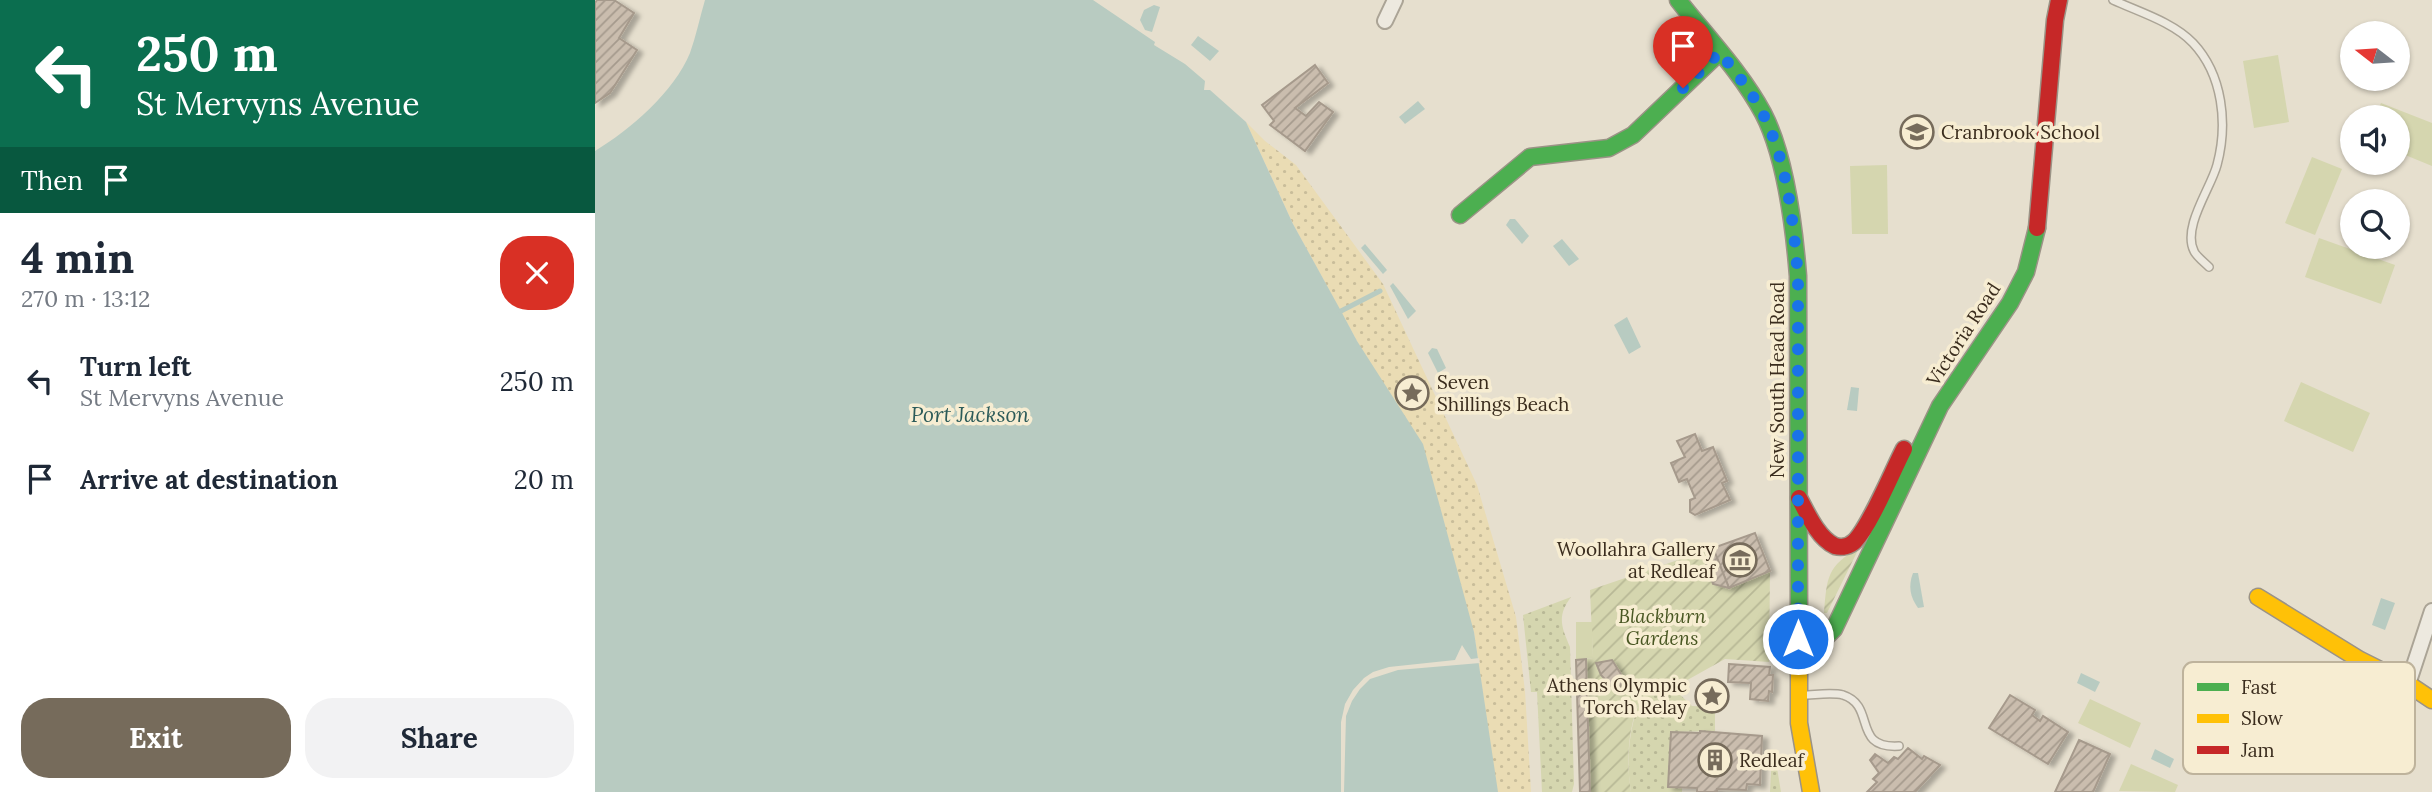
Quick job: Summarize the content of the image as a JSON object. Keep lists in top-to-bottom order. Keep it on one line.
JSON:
{"streets":{"street":["Victoria Road","New South Head Road"]},"crossings":[["Victoria Road","New South Head Road"]],"water":["Port Jackson"],"parks":["Blackburn Gardens"],"places":{"school or university":["Cranbrook School"],"place":["Seven Shillings Beach","Athens Olympic Torch Relay"],"museum":["Woollahra Gallery at Redleaf"],"building":["Redleaf"]},"legend":["Fast","Slow","Jam"],"north":"left","page":{"turn":["250 m","St Mervyns Avenue"],"then":"Then","heading":["4 min","270 m · 13:12"],"list":[{"name":"Turn left","note":"St Mervyns Avenue","value":"250 m"},{"name":"Arrive at destination","value":"20 m"}],"buttons":["Exit","Share"]}}
